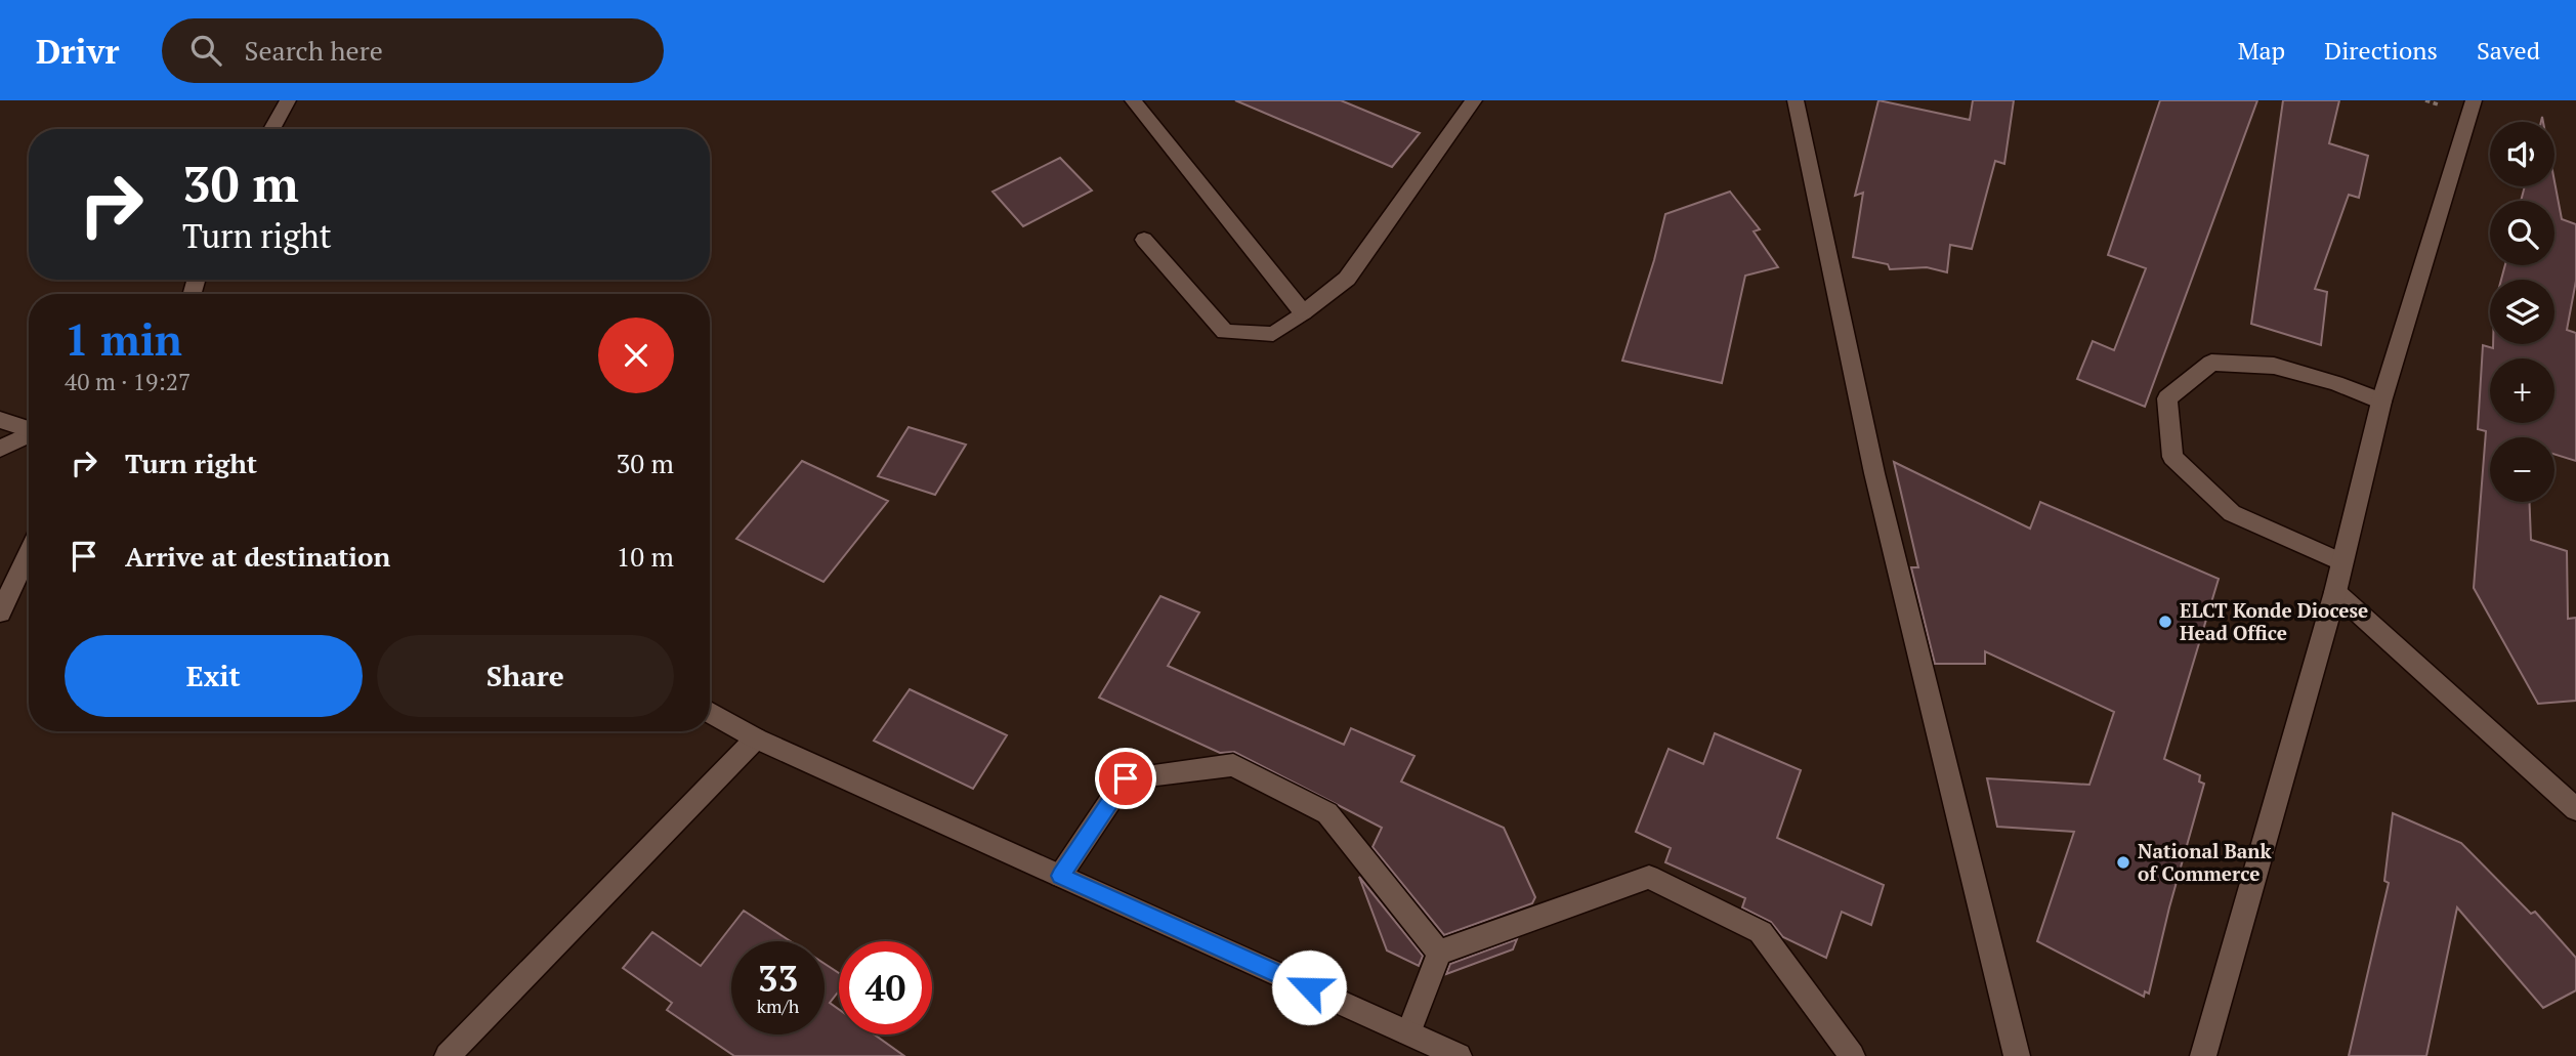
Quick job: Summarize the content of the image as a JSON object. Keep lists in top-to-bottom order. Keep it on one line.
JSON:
{"places":["ELCT Konde Diocese Head Office","National Bank of Commerce"],"page":{"header":"Drivr","search":"Search here","nav":["Map","Directions","Saved"],"map_buttons":["+","−"],"turn":["30 m","Turn right"],"heading":["1 min","40 m · 19:27"],"list":[{"name":"Turn right","value":"30 m"},{"name":"Arrive at destination","value":"10 m"}],"buttons":["Exit","Share"],"speed":"33 km/h","limit":"40"}}
